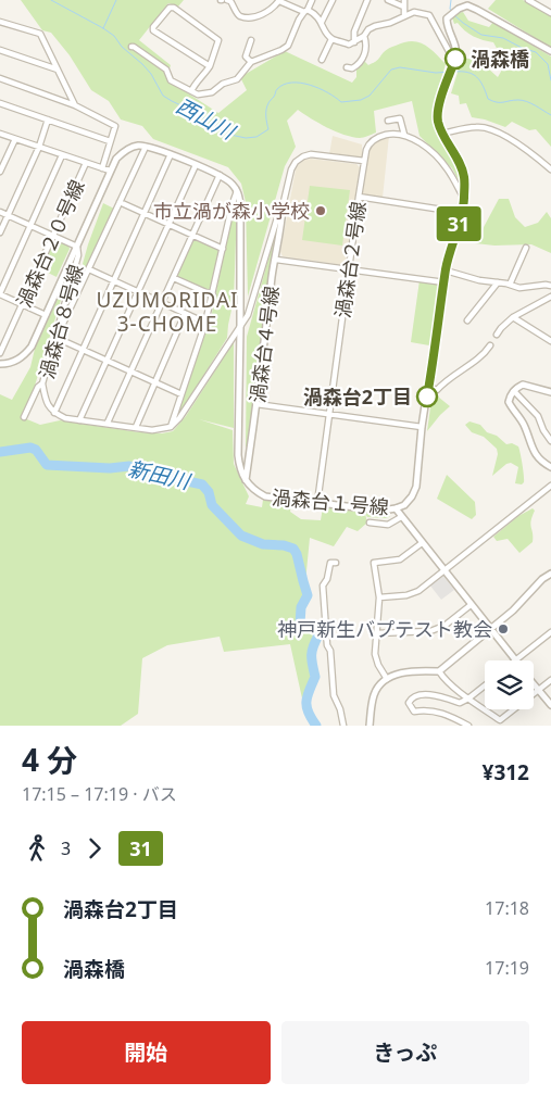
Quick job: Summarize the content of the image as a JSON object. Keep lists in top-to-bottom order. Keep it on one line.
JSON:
{"streets":{"street":["渦森台２０号線","渦森台２号線","渦森台８号線","渦森台４号線","渦森台１号線"]},"crossings":[["渦森台２号線","渦森台１号線"],["渦森台４号線","渦森台１号線"]],"districts":["UZUMORIDAI 3-CHOME"],"water":["西山川","新田川"],"places":["渦森橋","市立渦が森小学校","渦森台2丁目","神戸新生バプテスト教会"],"lines":["bus line 31"],"page":{"on_map":"31","heading":["4 分","17:15 – 17:19 · バス","¥312"],"legs":["3","31"],"list":[{"name":"渦森台2丁目","value":"17:18"},{"name":"渦森橋","value":"17:19"}],"buttons":["開始","きっぷ"]}}
